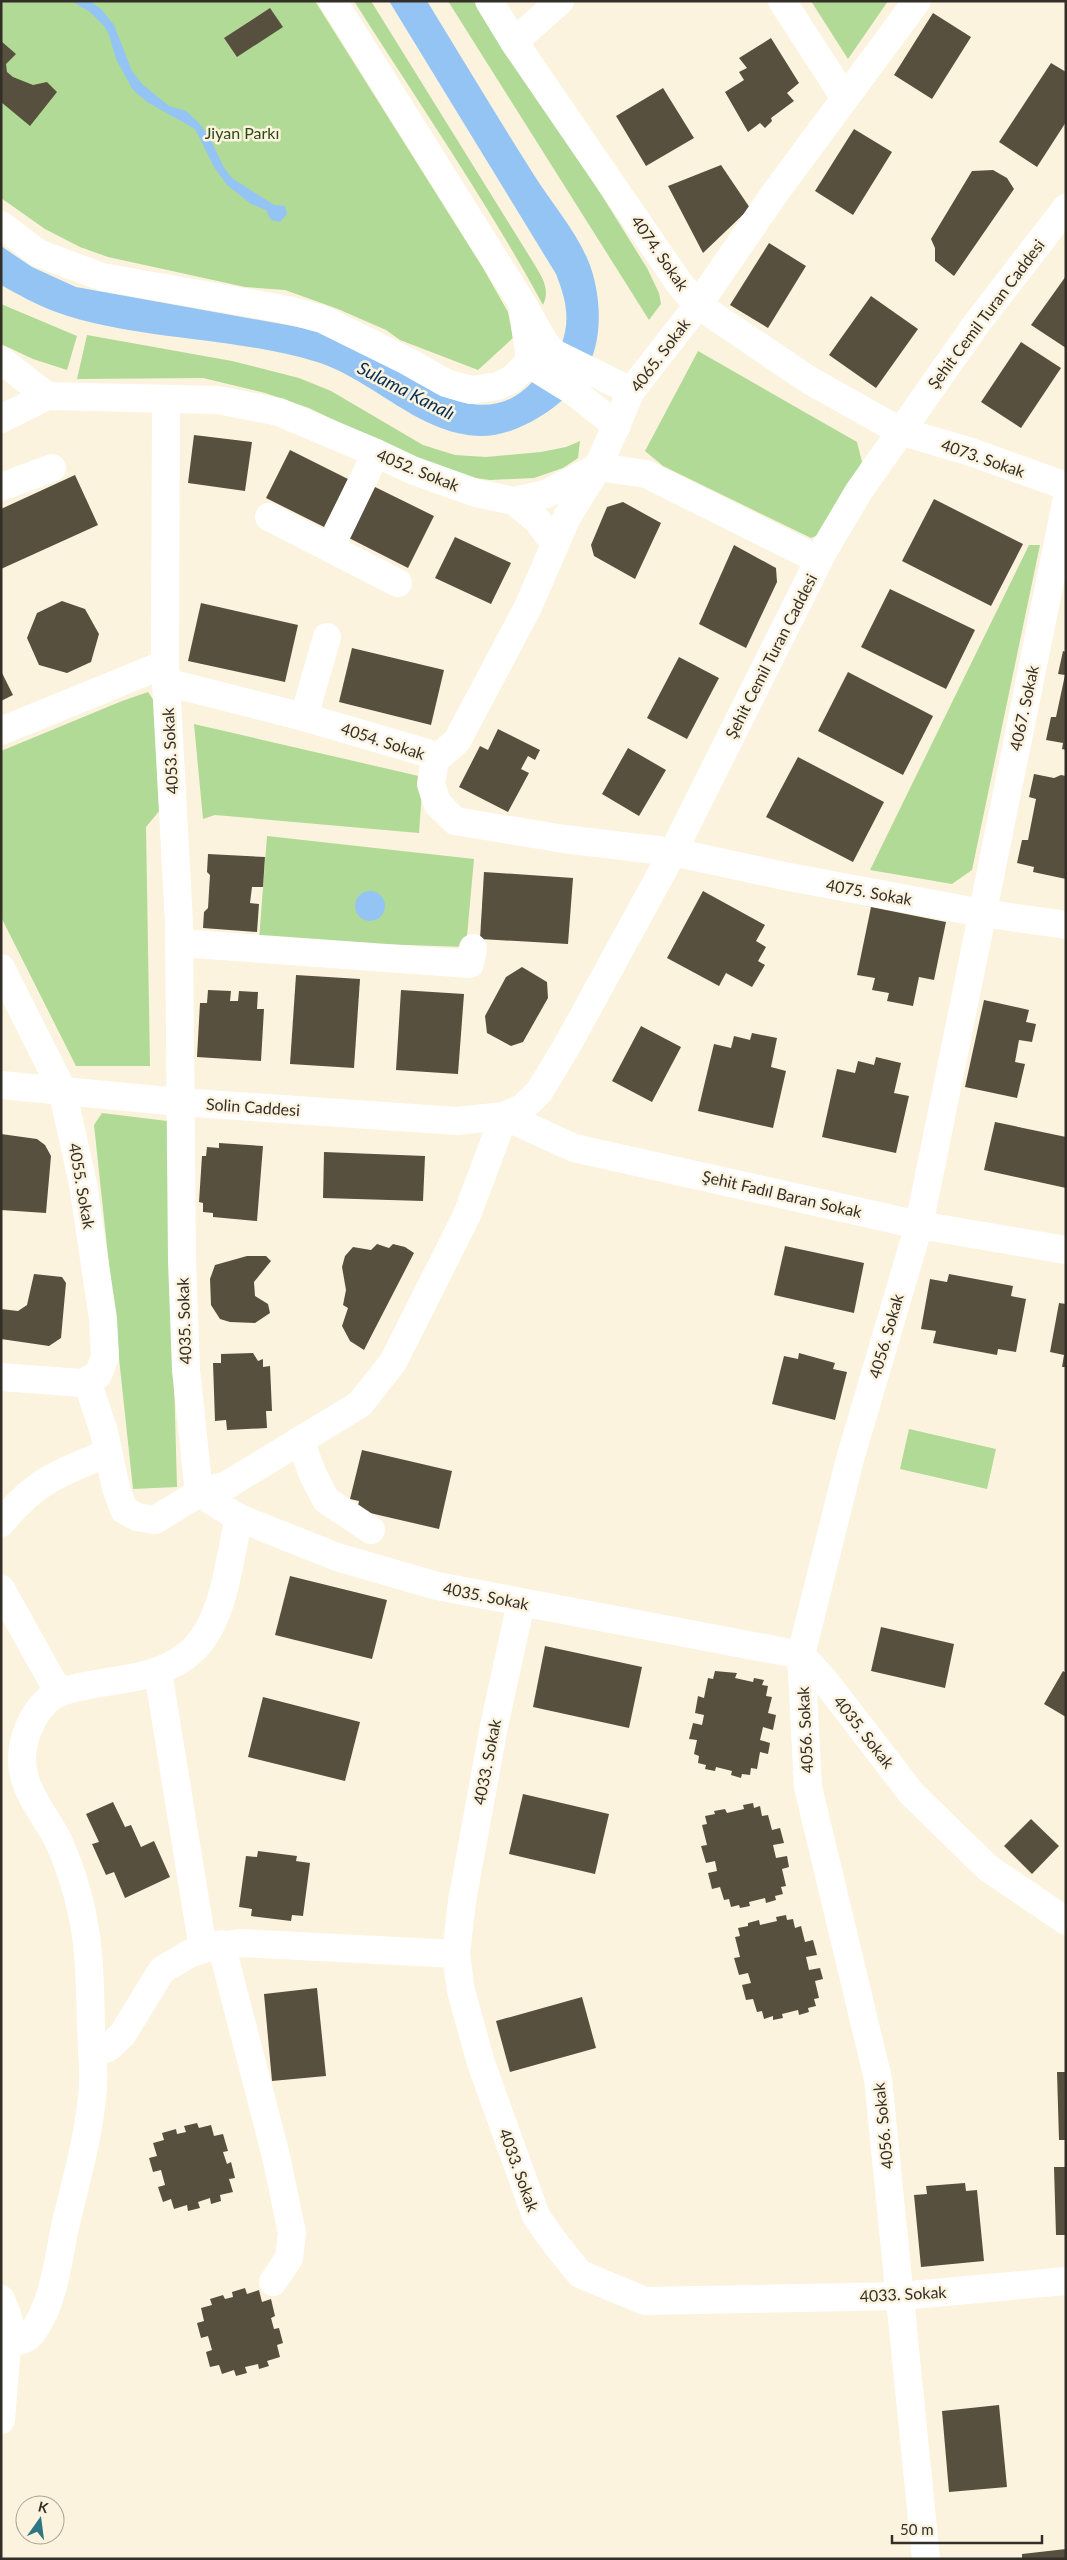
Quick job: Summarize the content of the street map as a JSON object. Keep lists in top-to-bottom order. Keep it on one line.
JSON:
{"streets":{"street":["4074. Sokak","Şehit Cemil Turan Caddesi","4065. Sokak","4073. Sokak","4052. Sokak","4067. Sokak","4054. Sokak","4053. Sokak","4075. Sokak","Solin Caddesi","4055. Sokak","Şehit Fadıl Baran Sokak","4035. Sokak","4056. Sokak","4033. Sokak"]},"crossings":[["4074. Sokak","Şehit Cemil Turan Caddesi"],["4074. Sokak","4065. Sokak"],["4074. Sokak","4073. Sokak"],["Şehit Cemil Turan Caddesi","4073. Sokak"],["Şehit Cemil Turan Caddesi","4054. Sokak"],["Şehit Cemil Turan Caddesi","4075. Sokak"],["Şehit Cemil Turan Caddesi","Solin Caddesi"],["Şehit Cemil Turan Caddesi","Şehit Fadıl Baran Sokak"],["4065. Sokak","4052. Sokak"],["4065. Sokak","4054. Sokak"],["4052. Sokak","4053. Sokak"],["4067. Sokak","4075. Sokak"],["4067. Sokak","4056. Sokak"],["4054. Sokak","4053. Sokak"],["4054. Sokak","4075. Sokak"],["4053. Sokak","Solin Caddesi"],["4053. Sokak","4035. Sokak"],["4075. Sokak","4056. Sokak"],["Solin Caddesi","4055. Sokak"],["Solin Caddesi","Şehit Fadıl Baran Sokak"],["Solin Caddesi","4035. Sokak"],["Şehit Fadıl Baran Sokak","4056. Sokak"],["4035. Sokak","4056. Sokak"],["4035. Sokak","4033. Sokak"],["4056. Sokak","4033. Sokak"]],"water":["Sulama Kanalı"],"parks":["Jiyan Parkı"],"scale_bar":"50 m","north":"top"}
